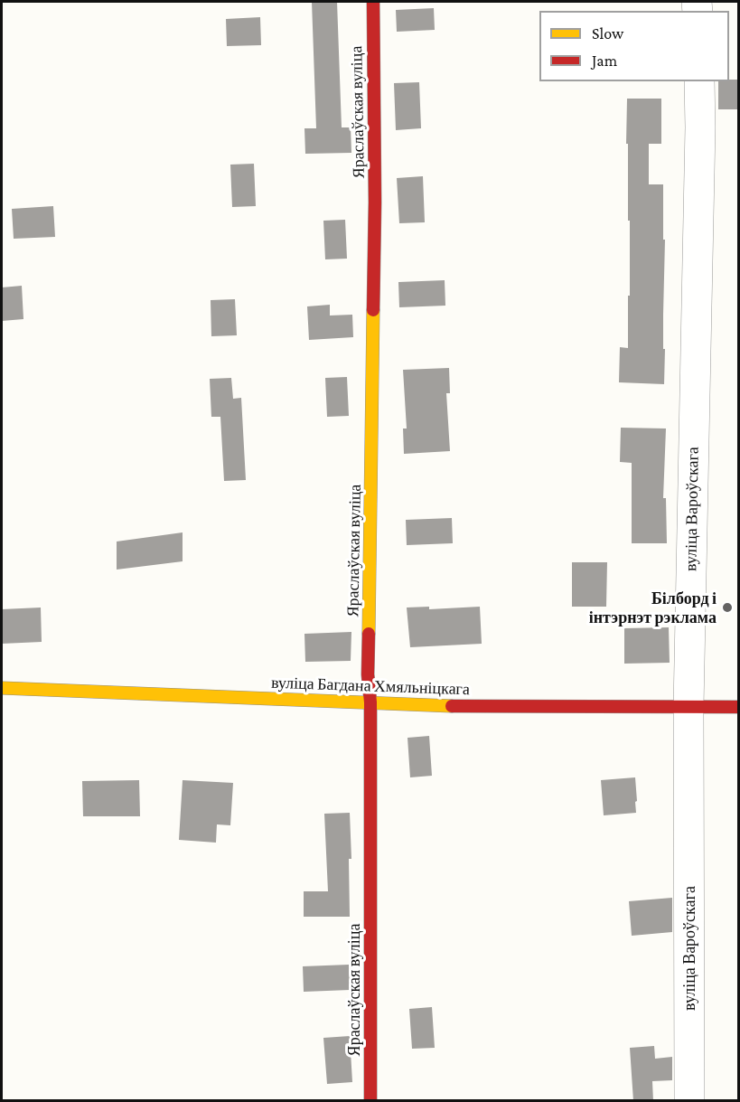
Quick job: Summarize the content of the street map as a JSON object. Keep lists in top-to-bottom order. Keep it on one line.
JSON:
{"streets":{"street":["Яраслаўская вуліца","вуліца Вароўскага","вуліца Багдана Хмяльніцкага"]},"crossings":[["Яраслаўская вуліца","вуліца Багдана Хмяльніцкага"],["вуліца Вароўскага","вуліца Багдана Хмяльніцкага"]],"places":["Білборд і інтэрнэт рэклама"],"legend":["Slow","Jam"]}
